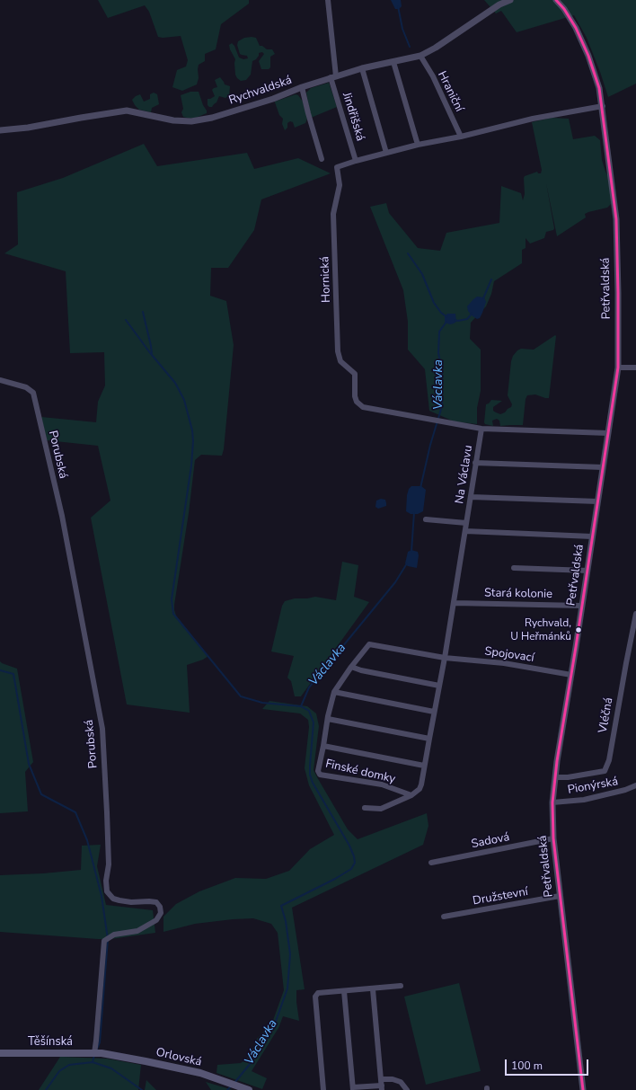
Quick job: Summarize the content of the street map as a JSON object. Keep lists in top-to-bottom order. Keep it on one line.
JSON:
{"streets":{"main road":["Těšínská","Orlovská"],"street":["Rychvaldská","Hraniční","Jindřišská","Hornická","Petřvaldská","Porubská","Na Václavu","Stará kolonie","Spojovací","Vléčná","Finské domky","Pionýrská","Sadová","Družstevní"]},"crossings":[["Rychvaldská","Hraniční"],["Rychvaldská","Jindřišská"],["Hraniční","Hornická"],["Jindřišská","Hornická"],["Hornická","Petřvaldská"],["Hornická","Na Václavu"],["Petřvaldská","Stará kolonie"],["Petřvaldská","Spojovací"],["Petřvaldská","Vléčná"],["Petřvaldská","Pionýrská"],["Petřvaldská","Sadová"],["Petřvaldská","Družstevní"],["Porubská","Těšínská"],["Porubská","Orlovská"],["Na Václavu","Stará kolonie"],["Spojovací","Finské domky"],["Těšínská","Orlovská"]],"water":["Václavka"],"places":["Rychvald, U Heřmánků"],"scale_bar":"100 m"}
